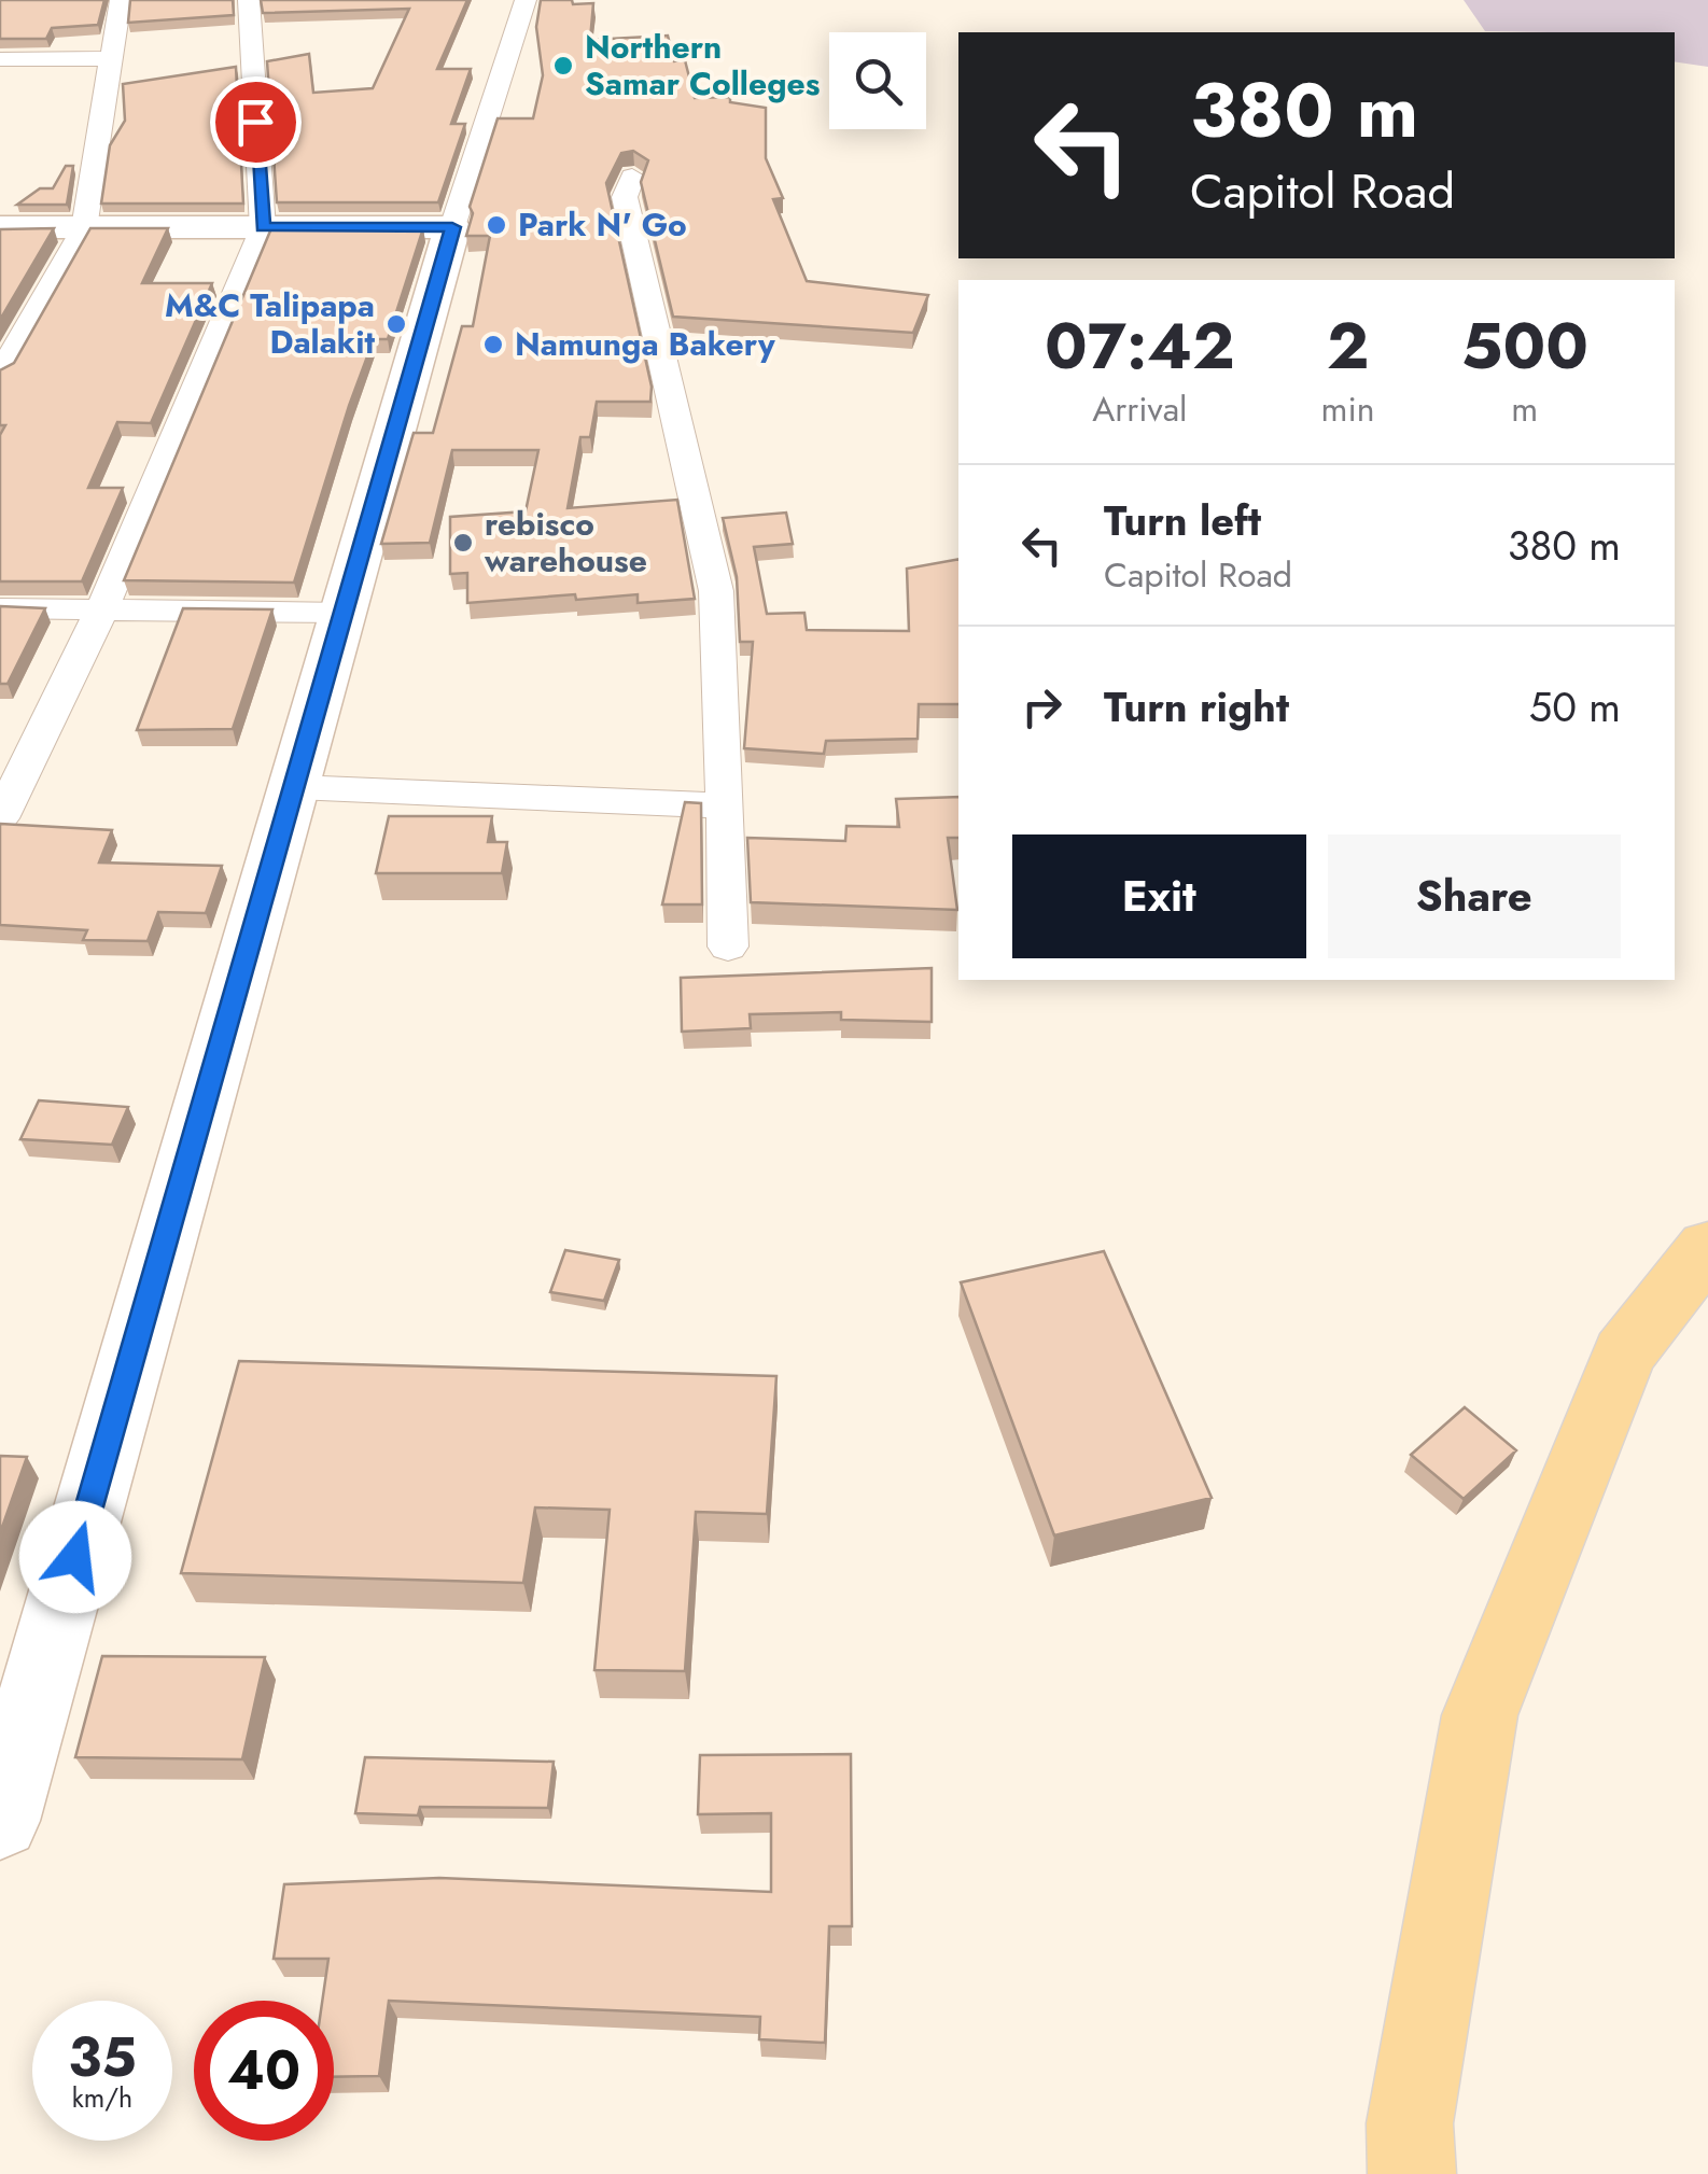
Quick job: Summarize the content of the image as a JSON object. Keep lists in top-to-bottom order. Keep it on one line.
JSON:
{"places":["Northern Samar Colleges","Park N' Go","M&C Talipapa Dalakit","Namunga Bakery","rebisco warehouse"],"page":{"turn":["380 m","Capitol Road"],"eta":["07:42","Arrival","2","min","500","m"],"list":[{"name":"Turn left","note":"Capitol Road","value":"380 m"},{"name":"Turn right","value":"50 m"}],"buttons":["Exit","Share"],"speed":"35 km/h","limit":"40"}}
